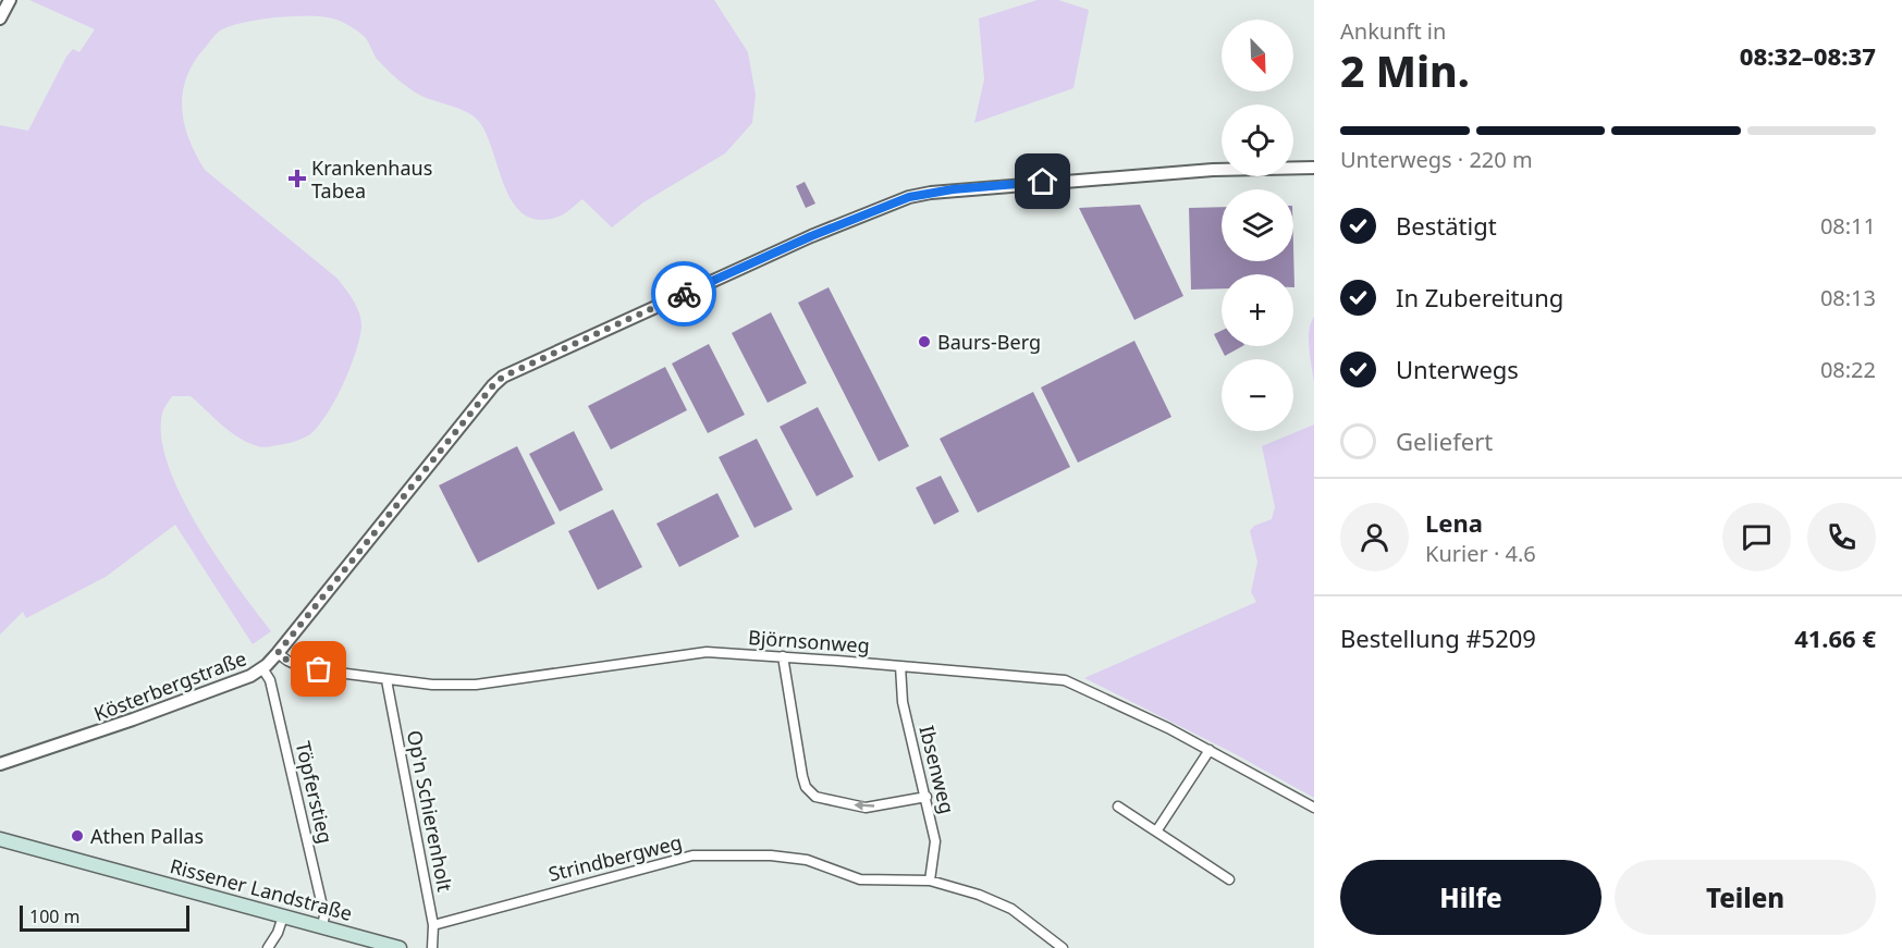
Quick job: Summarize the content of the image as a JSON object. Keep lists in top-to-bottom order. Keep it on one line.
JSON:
{"streets":{"main road":["Rissener Landstraße"],"street":["Björnsonweg","Kösterbergstraße","Ibsenweg","Töpferstieg","Op'n Schierenholt","Strindbergweg"]},"crossings":[["Björnsonweg","Kösterbergstraße"],["Björnsonweg","Ibsenweg"],["Björnsonweg","Op'n Schierenholt"],["Kösterbergstraße","Töpferstieg"],["Ibsenweg","Strindbergweg"],["Töpferstieg","Rissener Landstraße"],["Op'n Schierenholt","Strindbergweg"]],"places":{"health":["Krankenhaus Tabea"],"other":["Baurs-Berg","Athen Pallas"]},"scale_bar":"100 m","north":"bottom right","page":{"heading":["2 Min.","Ankunft in","08:32–08:37"],"panel":["Lena","Kurier · 4.6","Bestellung #5209","41.66 €"],"map_buttons":["+","−"],"bar":"Unterwegs · 220 m","list":[["Bestätigt","08:11"],["In Zubereitung","08:13"],["Unterwegs","08:22"],"Geliefert"],"buttons":["Hilfe","Teilen"],"scale":"100 m"}}
